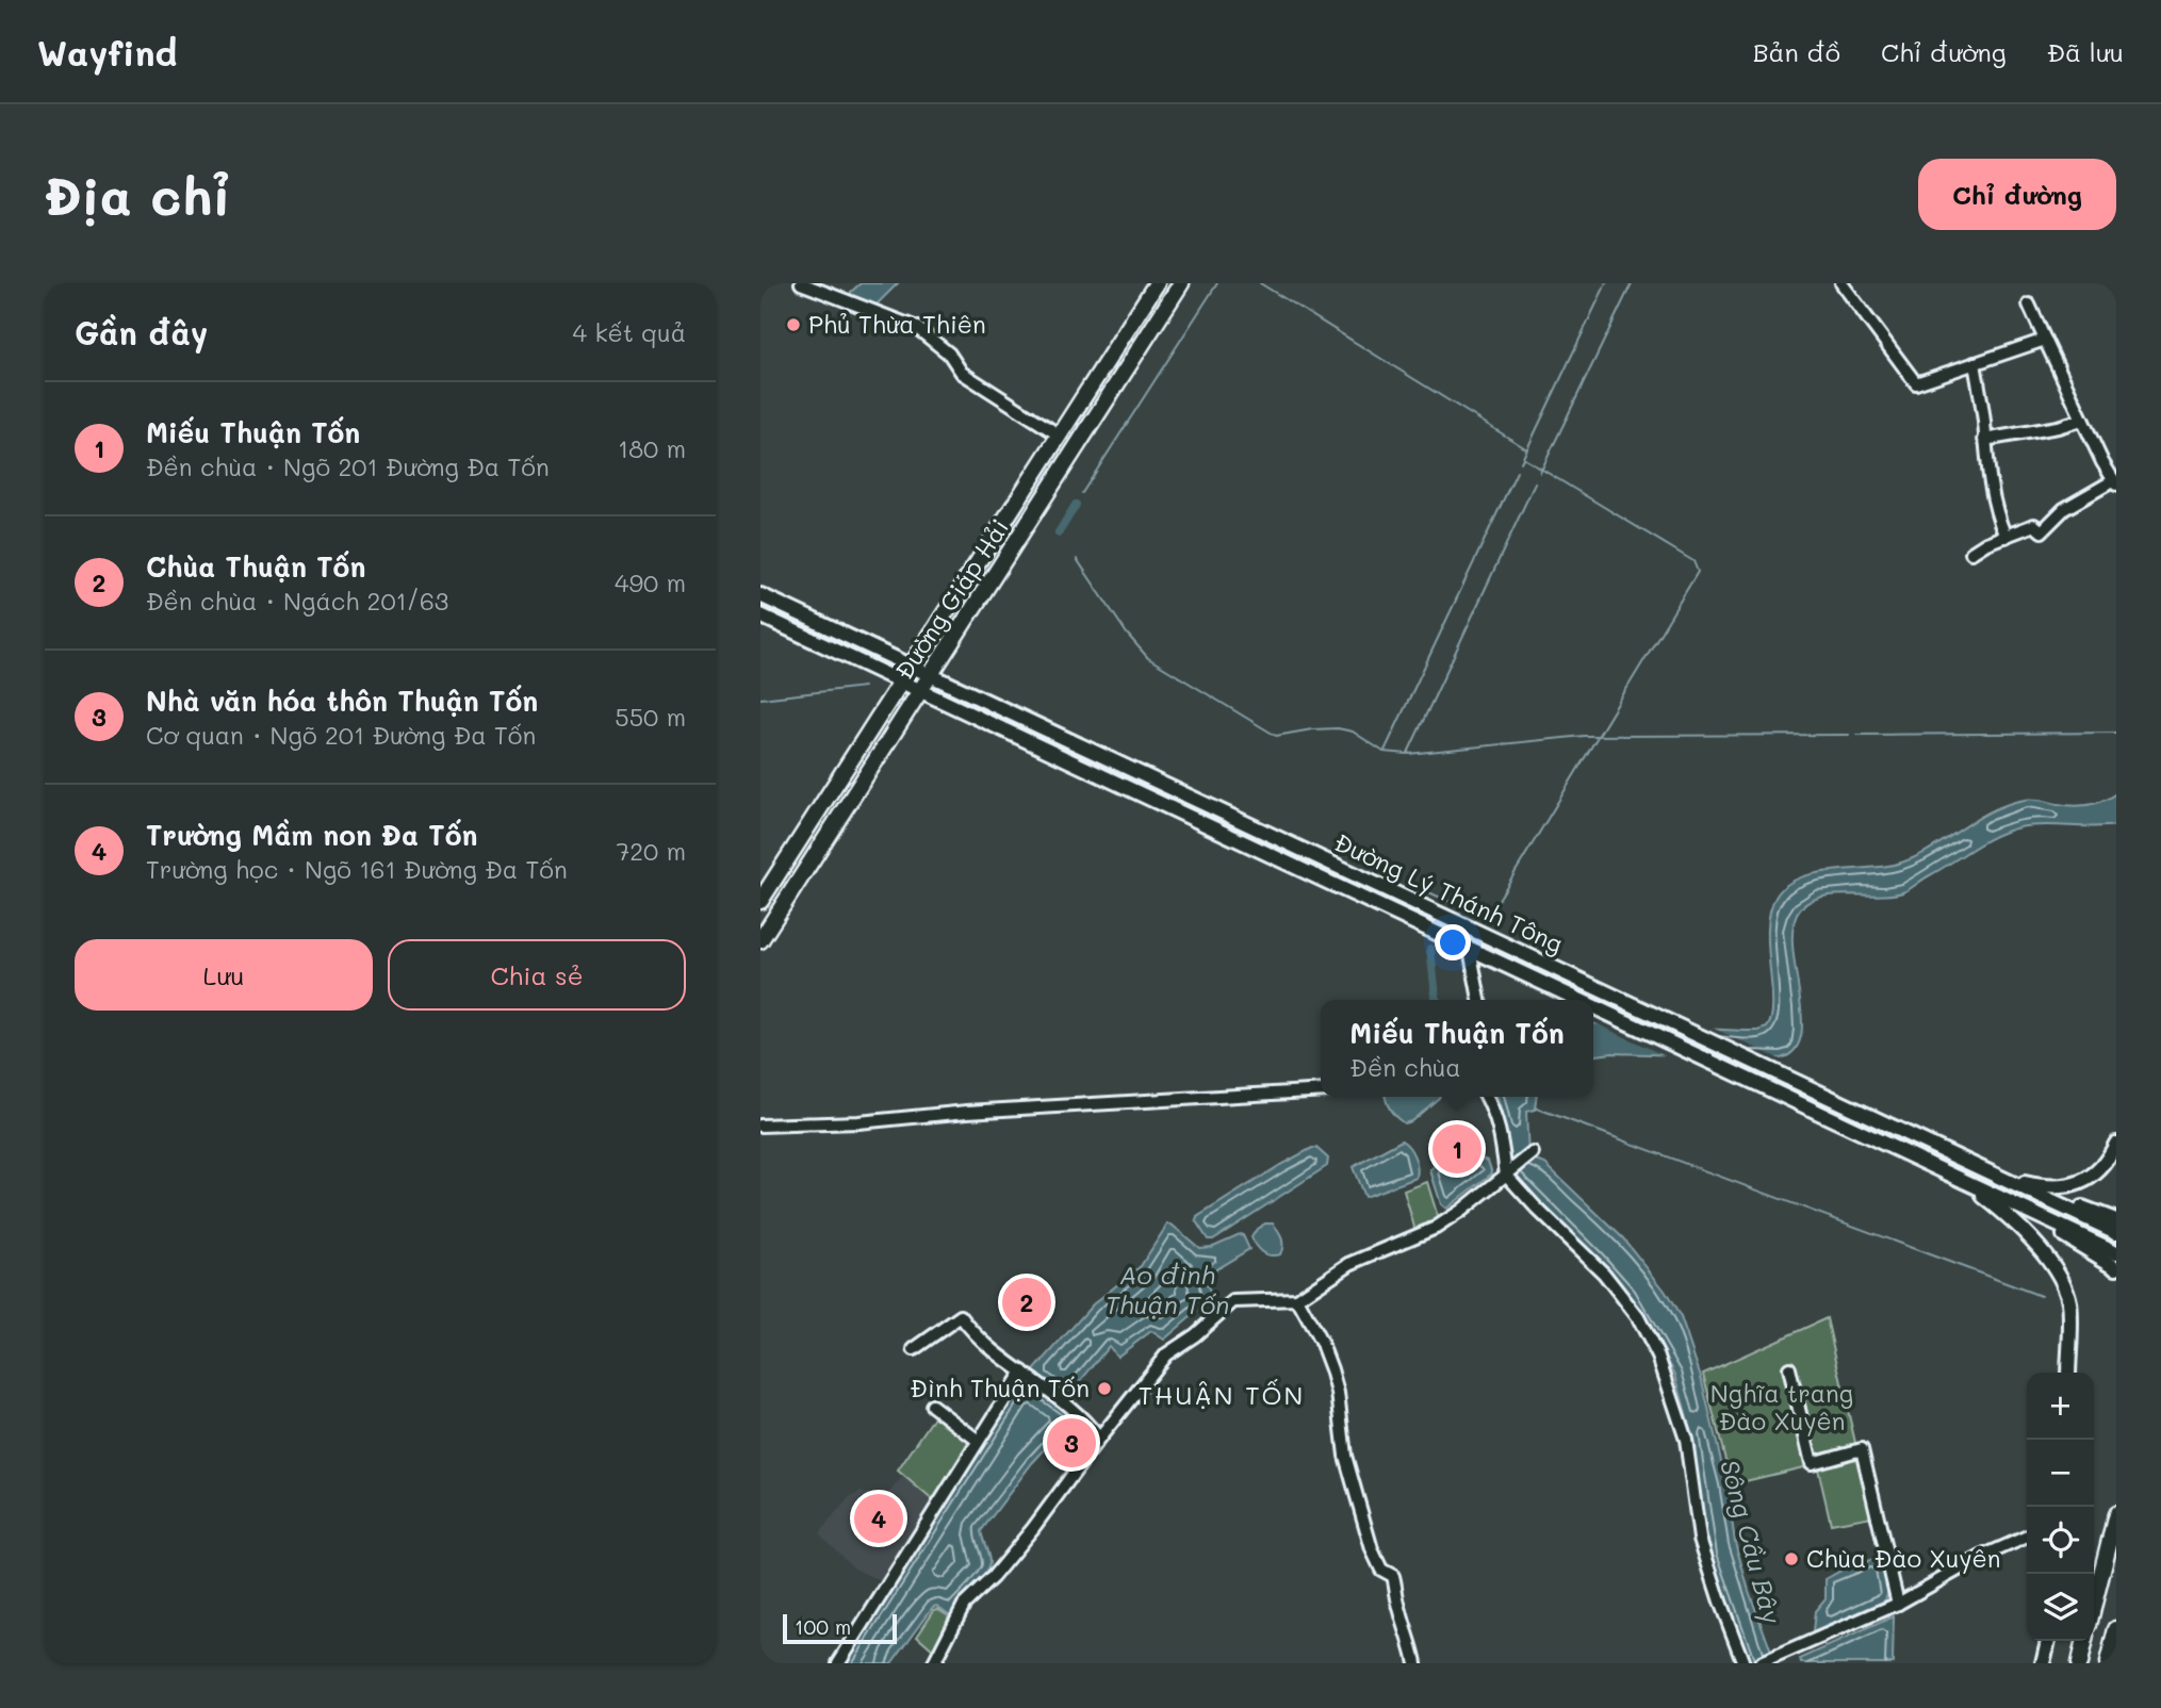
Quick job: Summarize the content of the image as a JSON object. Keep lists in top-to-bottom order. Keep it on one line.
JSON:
{"streets":{"highway":["Đường Giáp Hải"],"main road":["Đường Lý Thánh Tông"]},"crossings":[["Đường Giáp Hải","Đường Lý Thánh Tông"]],"districts":["THUẬN TỐN"],"water":["Ao đình Thuận Tốn","Sông Cầu Bây"],"parks":["Nghĩa trang Đào Xuyên"],"places":["Phủ Thừa Thiên","Đình Thuận Tốn","Chùa Đào Xuyên"],"scale_bar":"100 m","page":{"header":"Wayfind","nav":["Bản đồ","Chỉ đường","Đã lưu"],"buttons":["Chỉ đường",["Lưu","Chia sẻ"]],"title":"Địa chỉ","heading":["Gần đây","4 kết quả"],"list":[{"mark":"1","name":"Miếu Thuận Tốn","note":"Đền chùa · Ngõ 201 Đường Đa Tốn","value":"180 m"},{"mark":"2","name":"Chùa Thuận Tốn","note":"Đền chùa · Ngách 201/63","value":"490 m"},{"mark":"3","name":"Nhà văn hóa thôn Thuận Tốn","note":"Cơ quan · Ngõ 201 Đường Đa Tốn","value":"550 m"},{"mark":"4","name":"Trường Mầm non Đa Tốn","note":"Trường học · Ngõ 161 Đường Đa Tốn","value":"720 m"}],"popup":["Miếu Thuận Tốn","Đền chùa"],"pins":["1","2","3","4"],"map_buttons":["+","−"],"scale":"100 m"}}
